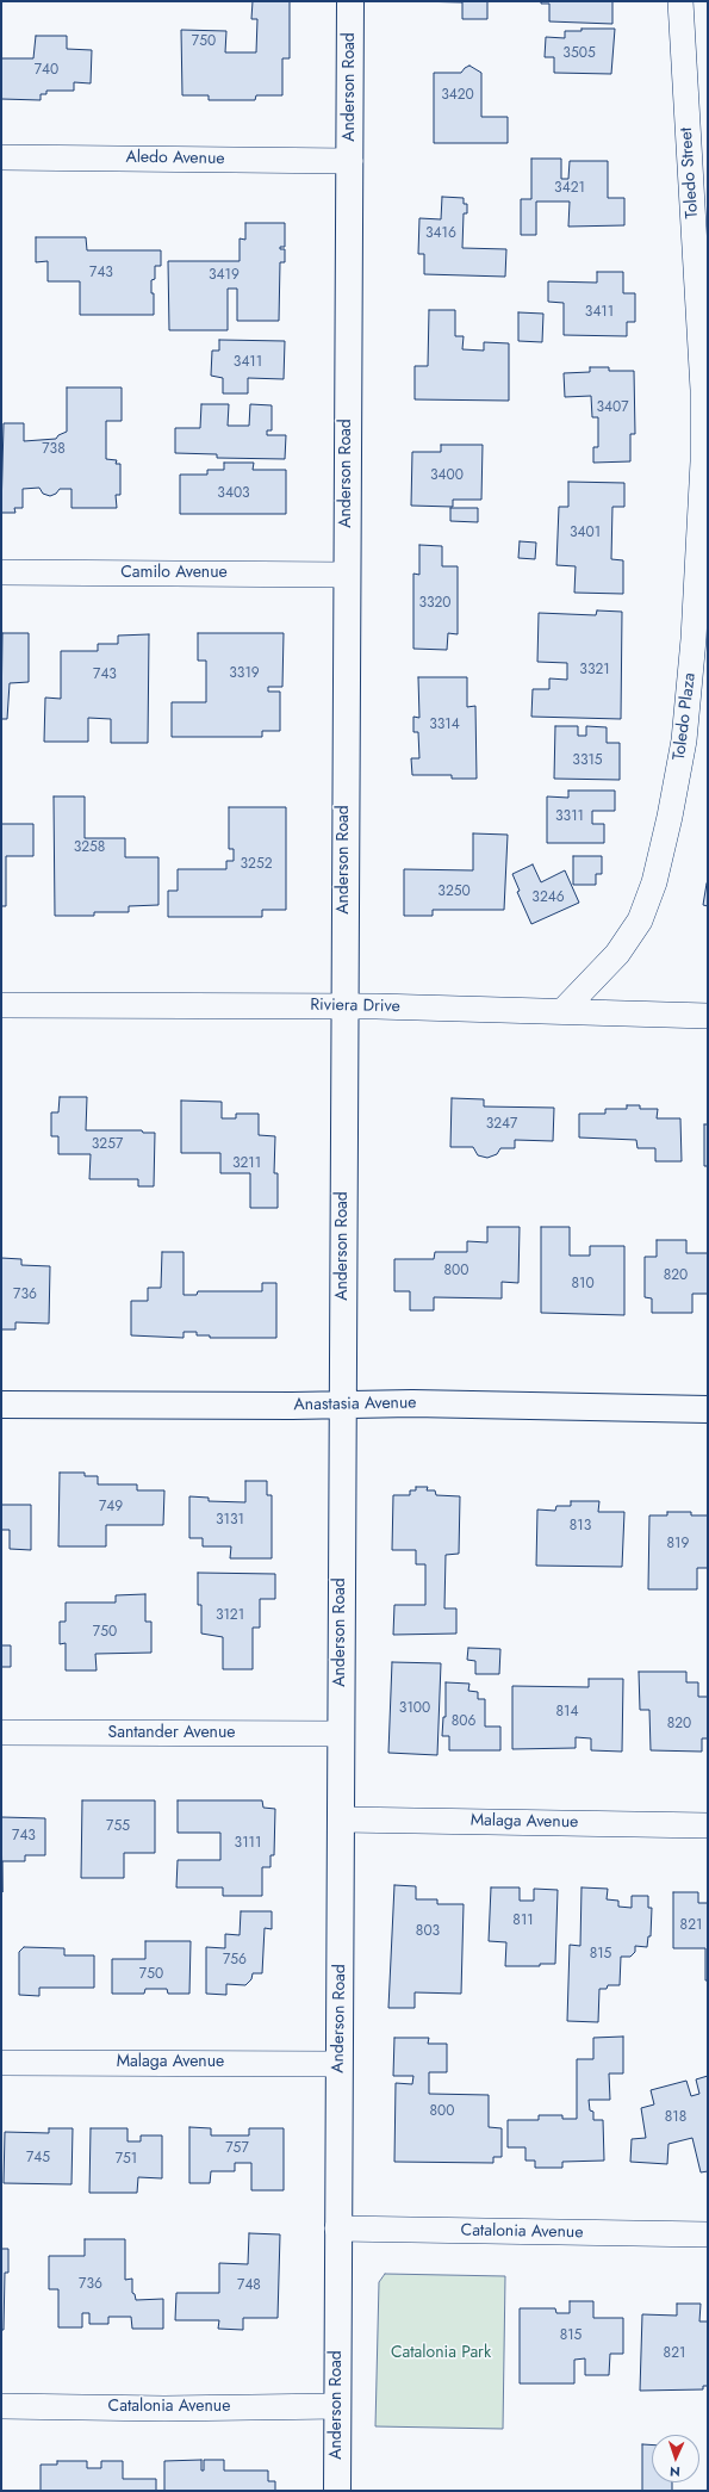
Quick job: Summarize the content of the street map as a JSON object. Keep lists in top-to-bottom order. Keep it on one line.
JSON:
{"streets":{"street":["Anderson Road","Aledo Avenue","Toledo Street","Camilo Avenue","Toledo Plaza","Riviera Drive","Anastasia Avenue","Santander Avenue","Malaga Avenue","Catalonia Avenue"]},"crossings":[["Anderson Road","Aledo Avenue"],["Anderson Road","Camilo Avenue"],["Anderson Road","Riviera Drive"],["Anderson Road","Anastasia Avenue"],["Anderson Road","Santander Avenue"],["Anderson Road","Malaga Avenue"],["Anderson Road","Catalonia Avenue"],["Toledo Street","Toledo Plaza"],["Toledo Plaza","Riviera Drive"]],"parks":["Catalonia Park"],"house_numbers":["750","3505","740","3420","3421","3416","743","3419","3411","3411","3407","738","3400","3403","3401","3320","3321","3319","743","3314","3315","3311","3258","3252","3250","3246","3247","3257","3211","800","820","810","736","749","3131","813","819","3121","750","3100","814","806","820","755","743","3111","811","821","803","815","756","750","800","818","757","745","751","736","748","815","821"],"north":"bottom"}
